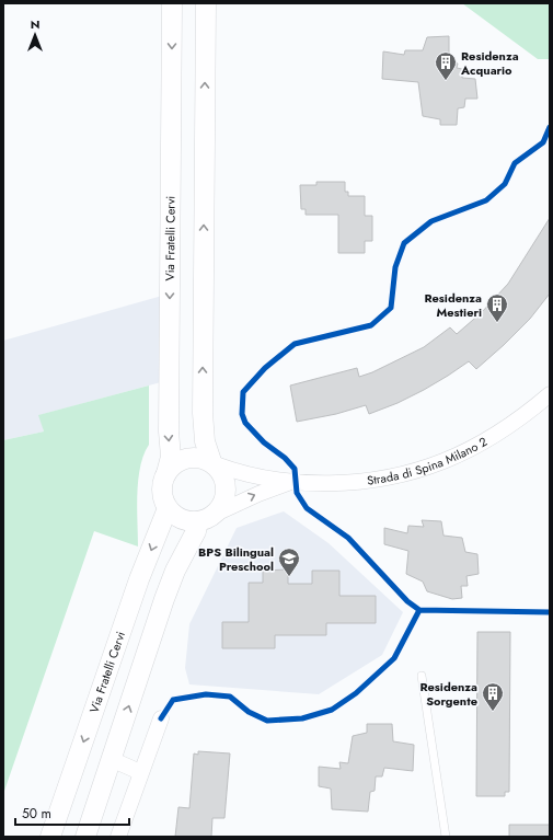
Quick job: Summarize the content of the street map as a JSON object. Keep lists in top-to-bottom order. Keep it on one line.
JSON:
{"streets":{"street":["Via Fratelli Cervi","Strada di Spina Milano 2"]},"crossings":[["Via Fratelli Cervi","Strada di Spina Milano 2"]],"places":{"building":["Residenza Acquario","Residenza Mestieri","Residenza Sorgente"],"school or university":["BPS Bilingual Preschool"]},"scale_bar":"50 m","north":"top"}
